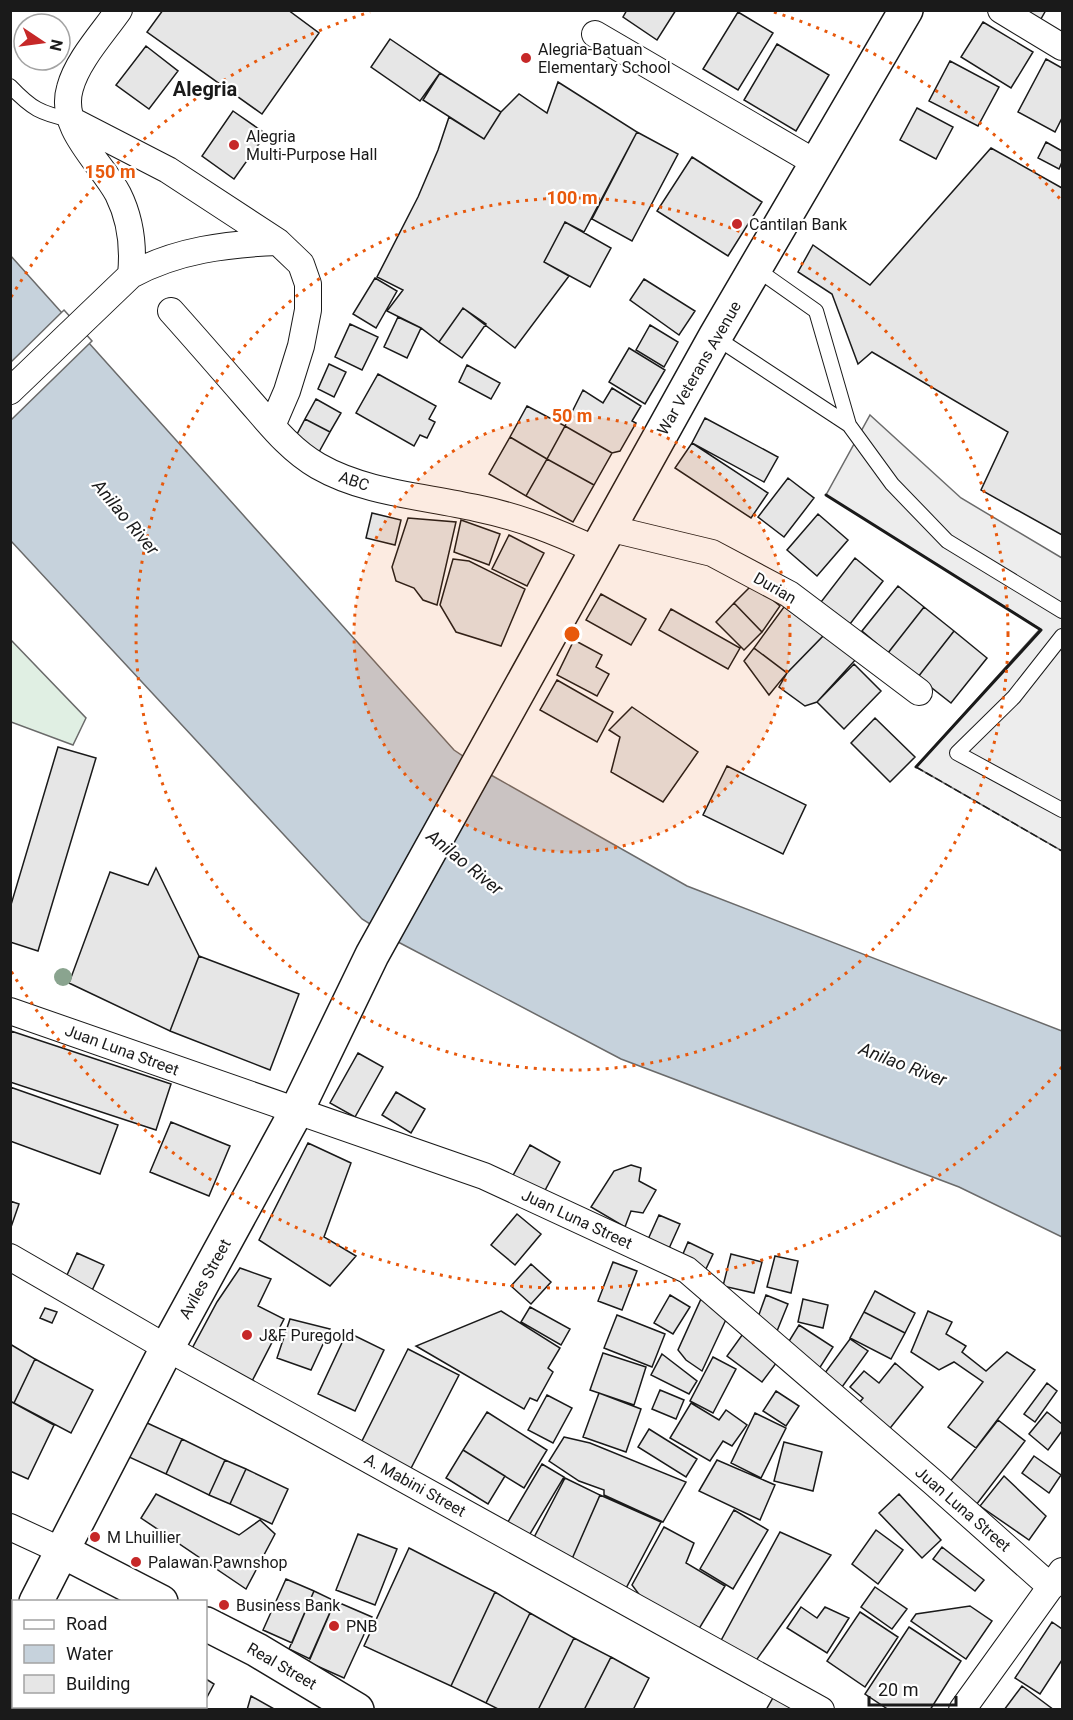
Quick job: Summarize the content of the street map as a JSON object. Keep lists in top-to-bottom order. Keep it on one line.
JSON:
{"streets":{"main road":["War Veterans Avenue","Aviles Street","Real Street"],"street":["ABC","Durian","Juan Luna Street","A. Mabini Street"]},"crossings":[["War Veterans Avenue","ABC"],["War Veterans Avenue","Durian"],["War Veterans Avenue","Aviles Street"],["ABC","Durian"],["Juan Luna Street","Aviles Street"],["Aviles Street","A. Mabini Street"]],"districts":["Alegria"],"water":["Anilao River"],"places":["Alegria-Batuan Elementary School","Alegria Multi-Purpose Hall","Cantilan Bank","J&F Puregold","M Lhuillier","Palawan Pawnshop","Business Bank","PNB"],"legend":["Road","Water","Building"],"scale_bar":"20 m","north":"right","rings":["150 m","100 m","50 m"]}
